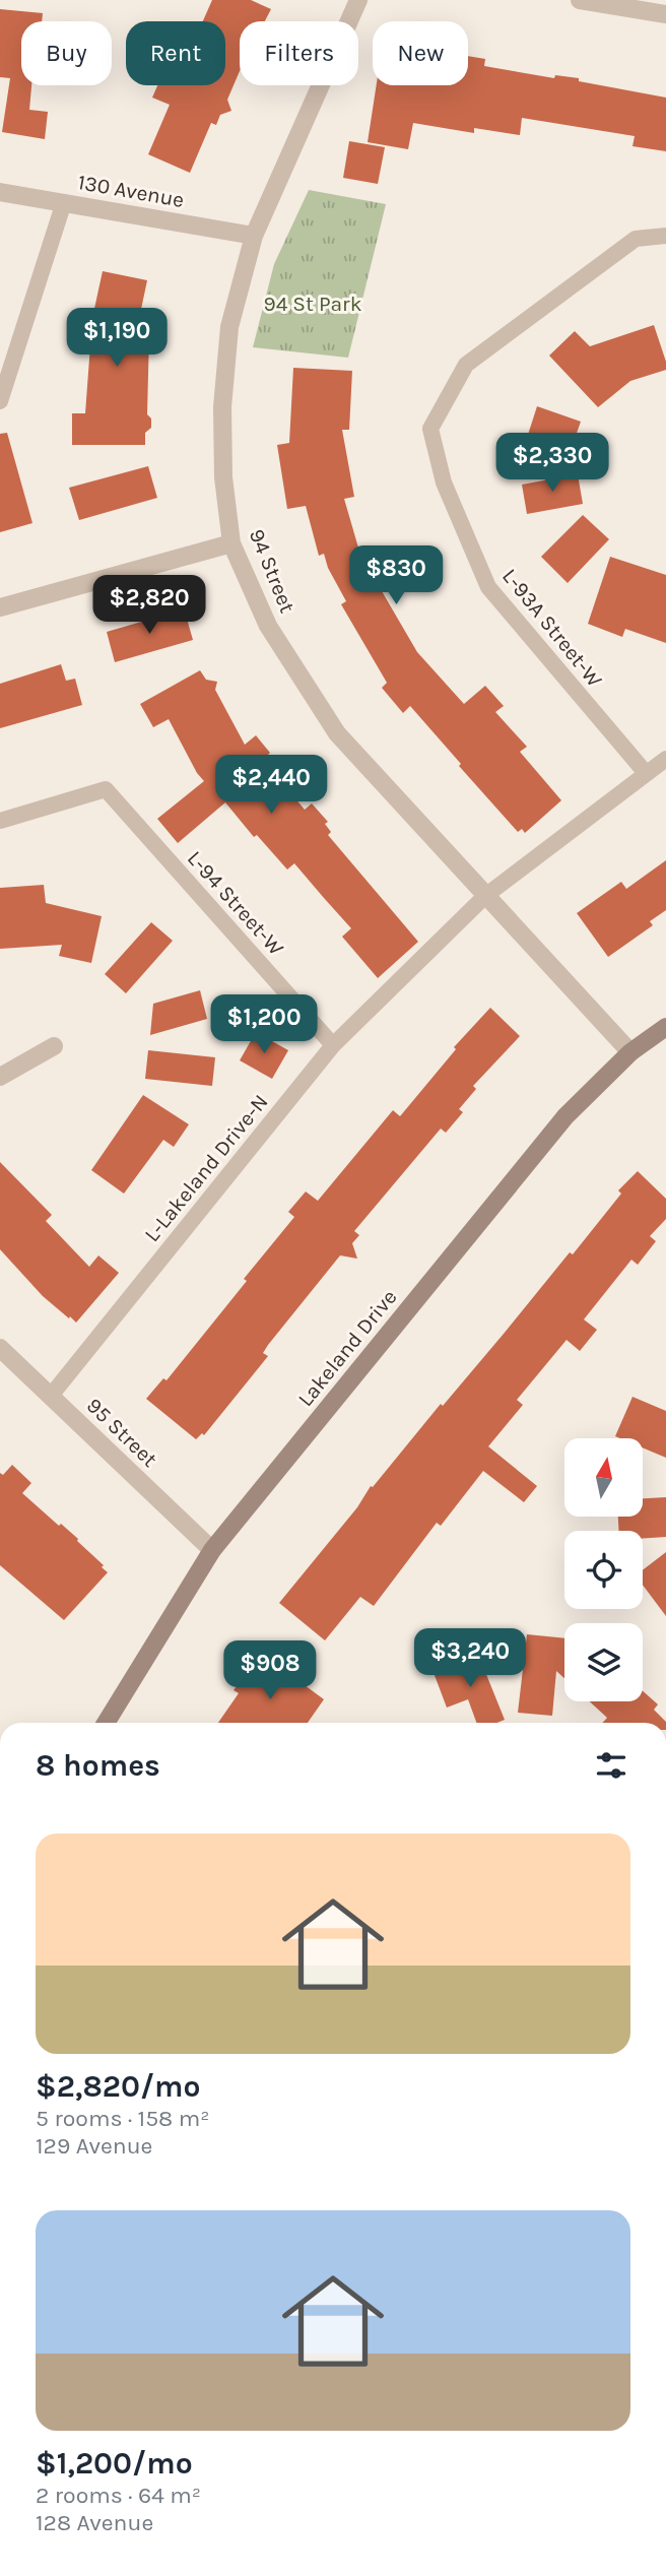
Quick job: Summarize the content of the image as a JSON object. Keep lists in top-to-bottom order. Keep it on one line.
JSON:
{"streets":{"street":["130 Avenue","94 Street","Lakeland Drive","95 Street"],"lane":["L-93A Street-W","L-94 Street-W","L-Lakeland Drive-N"]},"crossings":[["130 Avenue","94 Street"],["94 Street","L-Lakeland Drive-N"],["94 Street","Lakeland Drive"],["L-93A Street-W","L-Lakeland Drive-N"],["L-94 Street-W","L-Lakeland Drive-N"],["L-Lakeland Drive-N","95 Street"],["Lakeland Drive","95 Street"]],"parks":["94 St Park"],"north":"top","page":{"chip":["Buy","Rent","Filters","New"],"price":["$1,190","$2,330","$830","$2,820","$2,440","$1,200","$3,240","$908"],"heading":"8 homes","list":[{"name":"$2,820/mo","note":"5 rooms · 158 m² · 129 Avenue"},{"name":"$1,200/mo","note":"2 rooms · 64 m² · 128 Avenue"}]}}
